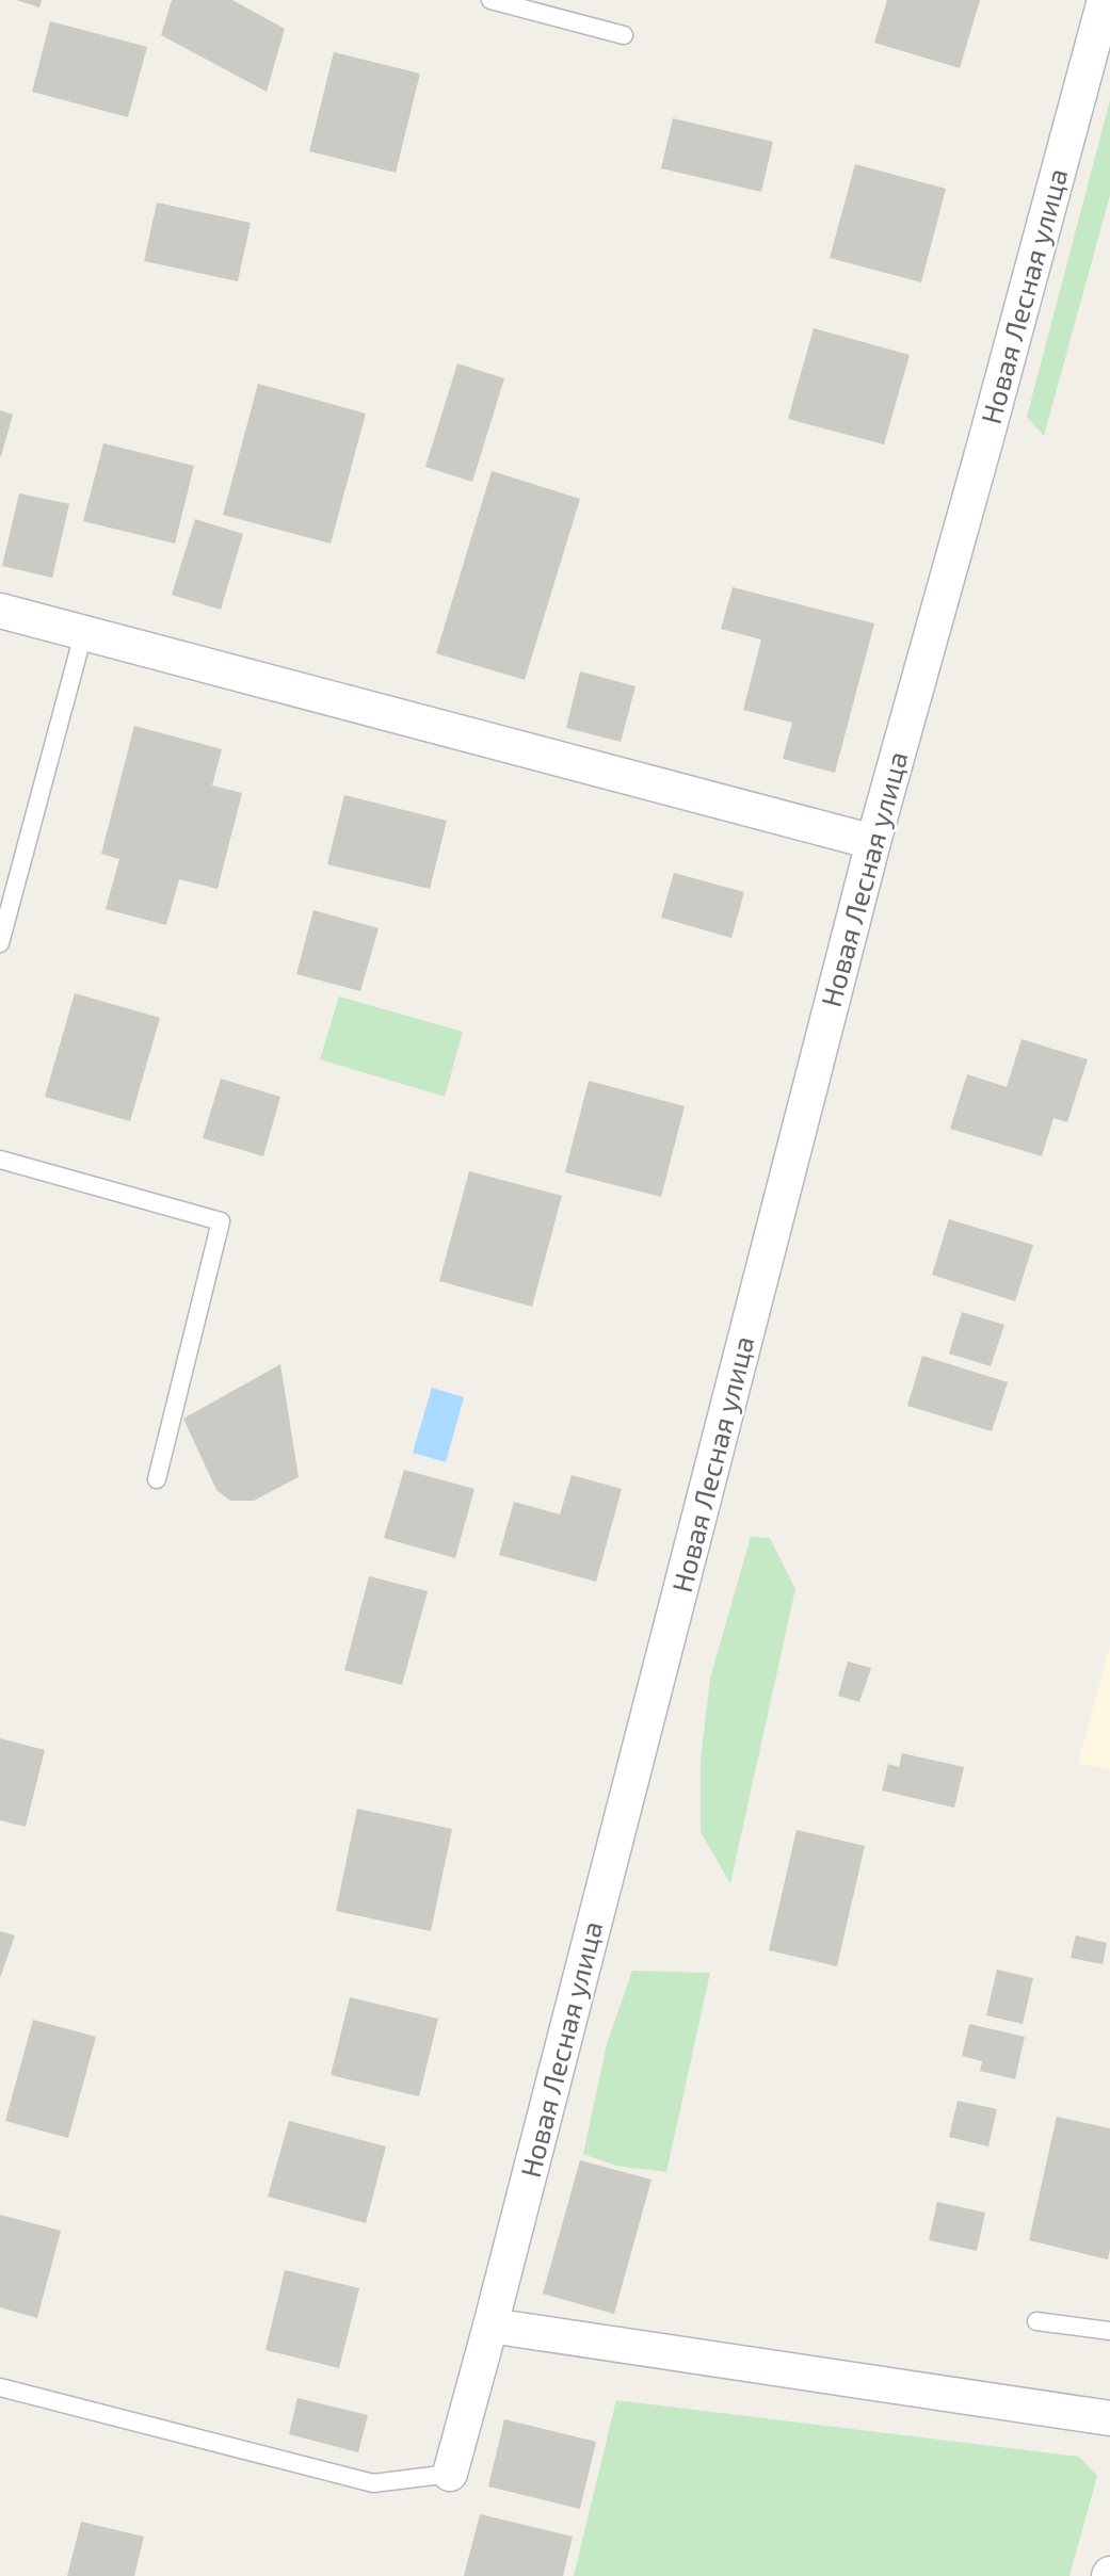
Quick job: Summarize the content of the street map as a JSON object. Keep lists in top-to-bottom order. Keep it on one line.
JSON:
{"streets":{"street":["Новая Лесная улица"]}}
